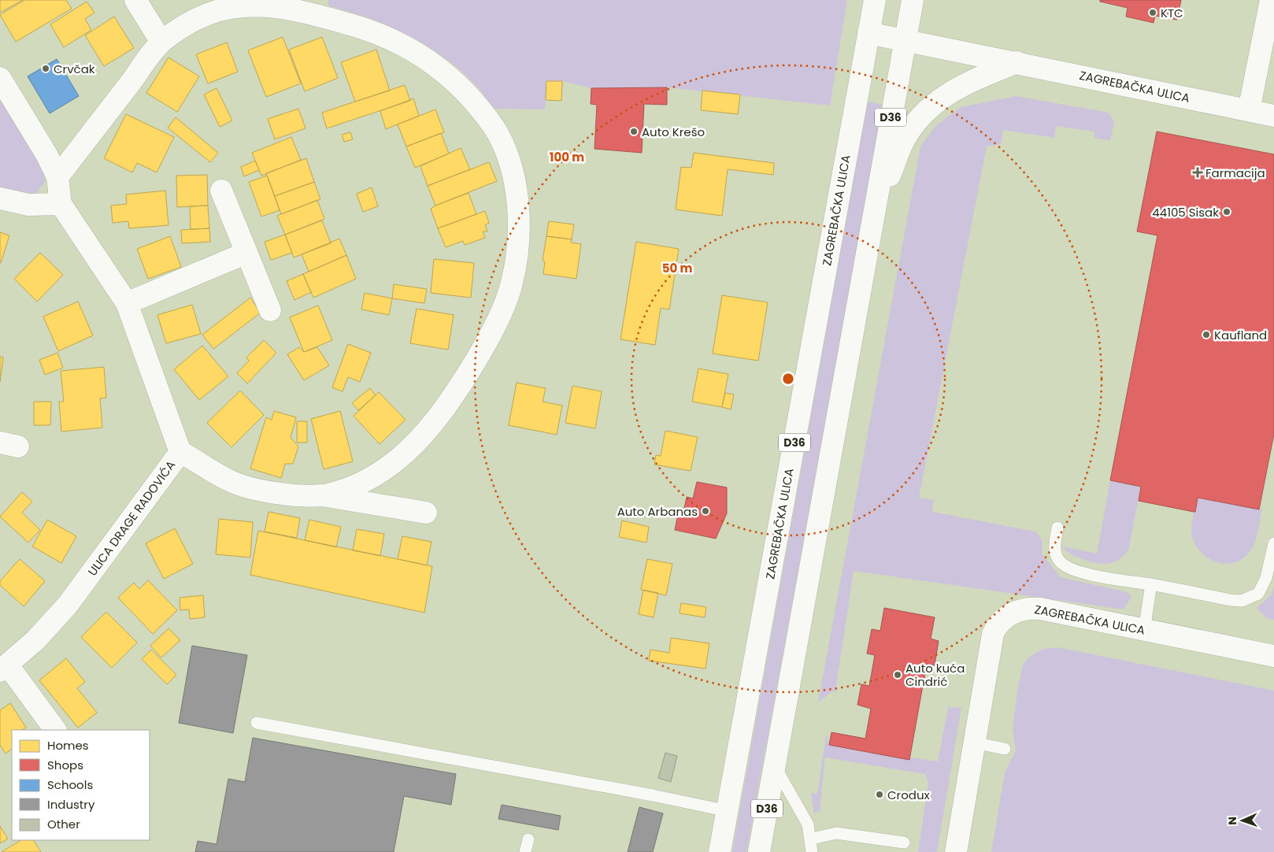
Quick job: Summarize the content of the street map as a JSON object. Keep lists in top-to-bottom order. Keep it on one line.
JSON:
{"streets":{"street":["ZAGREBAČKA ULICA","D36","ULICA DRAGE RADOVIĆA"]},"crossings":[["ZAGREBAČKA ULICA","D36"]],"places":{"other":["KTC","Crvčak","Auto Krešo","44105 Sisak","Kaufland","Auto Arbanas","Auto kuća Cindrić","Crodux"],"health":["Farmacija"]},"legend":["Homes","Shops","Schools","Industry","Other"],"north":"left","rings":["100 m","50 m"]}
